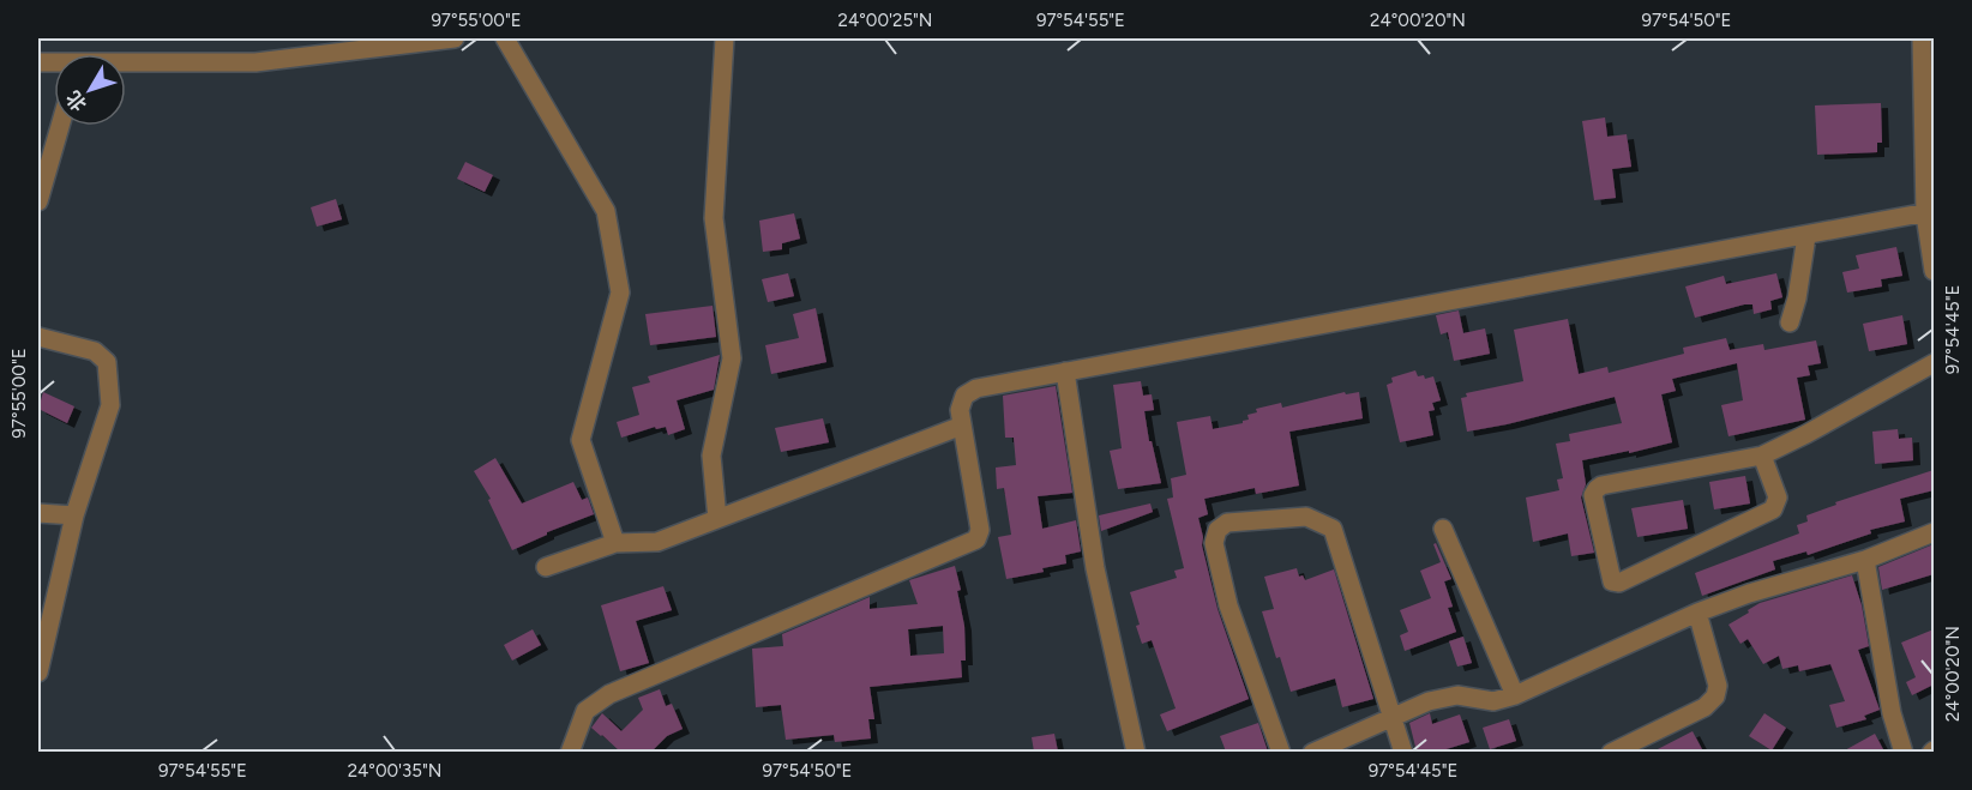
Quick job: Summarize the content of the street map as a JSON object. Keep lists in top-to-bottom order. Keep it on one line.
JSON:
{"north":"bottom left","coordinates":["97°55'00\"E","24°00'25\"N","97°54'55\"E","24°00'20\"N","97°54'50\"E","97°54'45\"E","24°00'35\"N"]}
